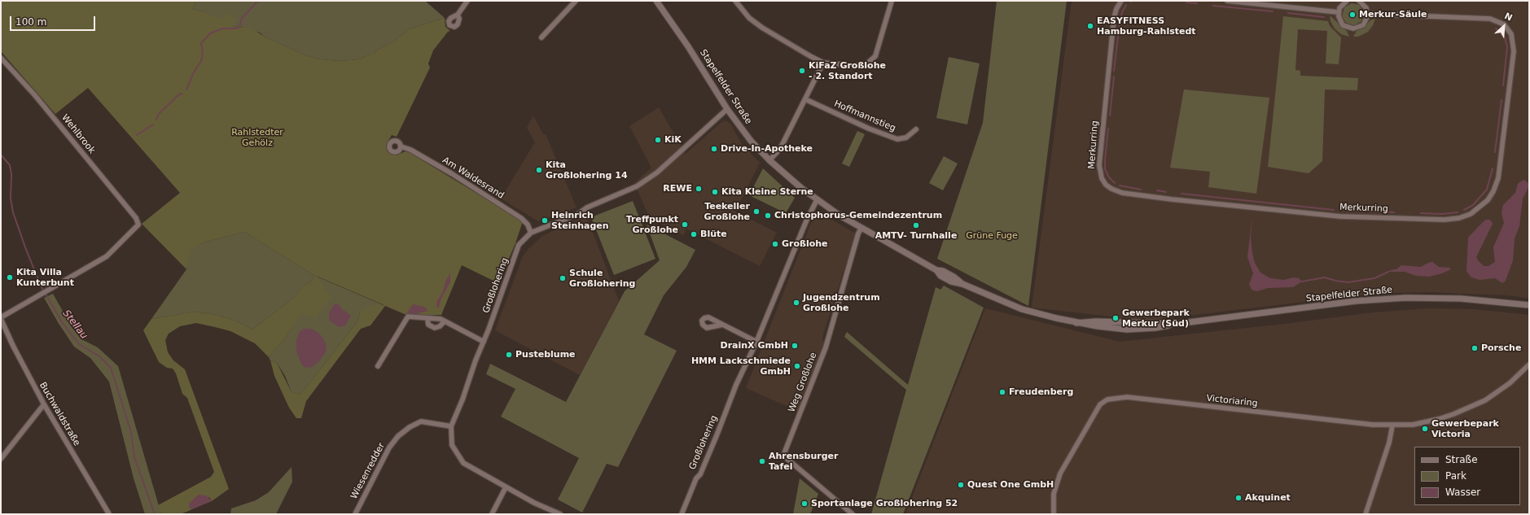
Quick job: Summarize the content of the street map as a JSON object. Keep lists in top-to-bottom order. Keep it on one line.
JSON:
{"streets":{"street":["Stapelfelder Straße","Hoffmannstieg","Wehlbrook","Merkurring","Am Waldesrand","Großlohering","Weg Großlohe","Victoriaring","Buchwaldstraße","Wiesenredder"]},"crossings":[["Stapelfelder Straße","Großlohering"],["Stapelfelder Straße","Weg Großlohe"],["Wehlbrook","Buchwaldstraße"],["Am Waldesrand","Großlohering"],["Großlohering","Wiesenredder"]],"water":["Stellau"],"parks":["Rahlstedter Gehölz","Grüne Fuge"],"places":["Merkur-Säule","EASYFITNESS Hamburg-Rahlstedt","KiFaZ Großlohe - 2. Standort","KiK","Drive-In-Apotheke","Kita Großlohering 14","REWE","Kita Kleine Sterne","Teekeller Großlohe","Christophorus-Gemeindezentrum","Heinrich Steinhagen","Treffpunkt Großlohe","AMTV- Turnhalle","Blüte","Großlohe","Kita Villa Kunterbunt","Schule Großlohering","Jugendzentrum Großlohe","Gewerbepark Merkur (Süd)","DrainX GmbH","Porsche","Pusteblume","HMM Lackschmiede GmbH","Freudenberg","Gewerbepark Victoria","Ahrensburger Tafel","Quest One GmbH","Akquinet","Sportanlage Großlohering 52"],"legend":["Straße","Park","Wasser"],"scale_bar":"100 m","north":"top right"}
